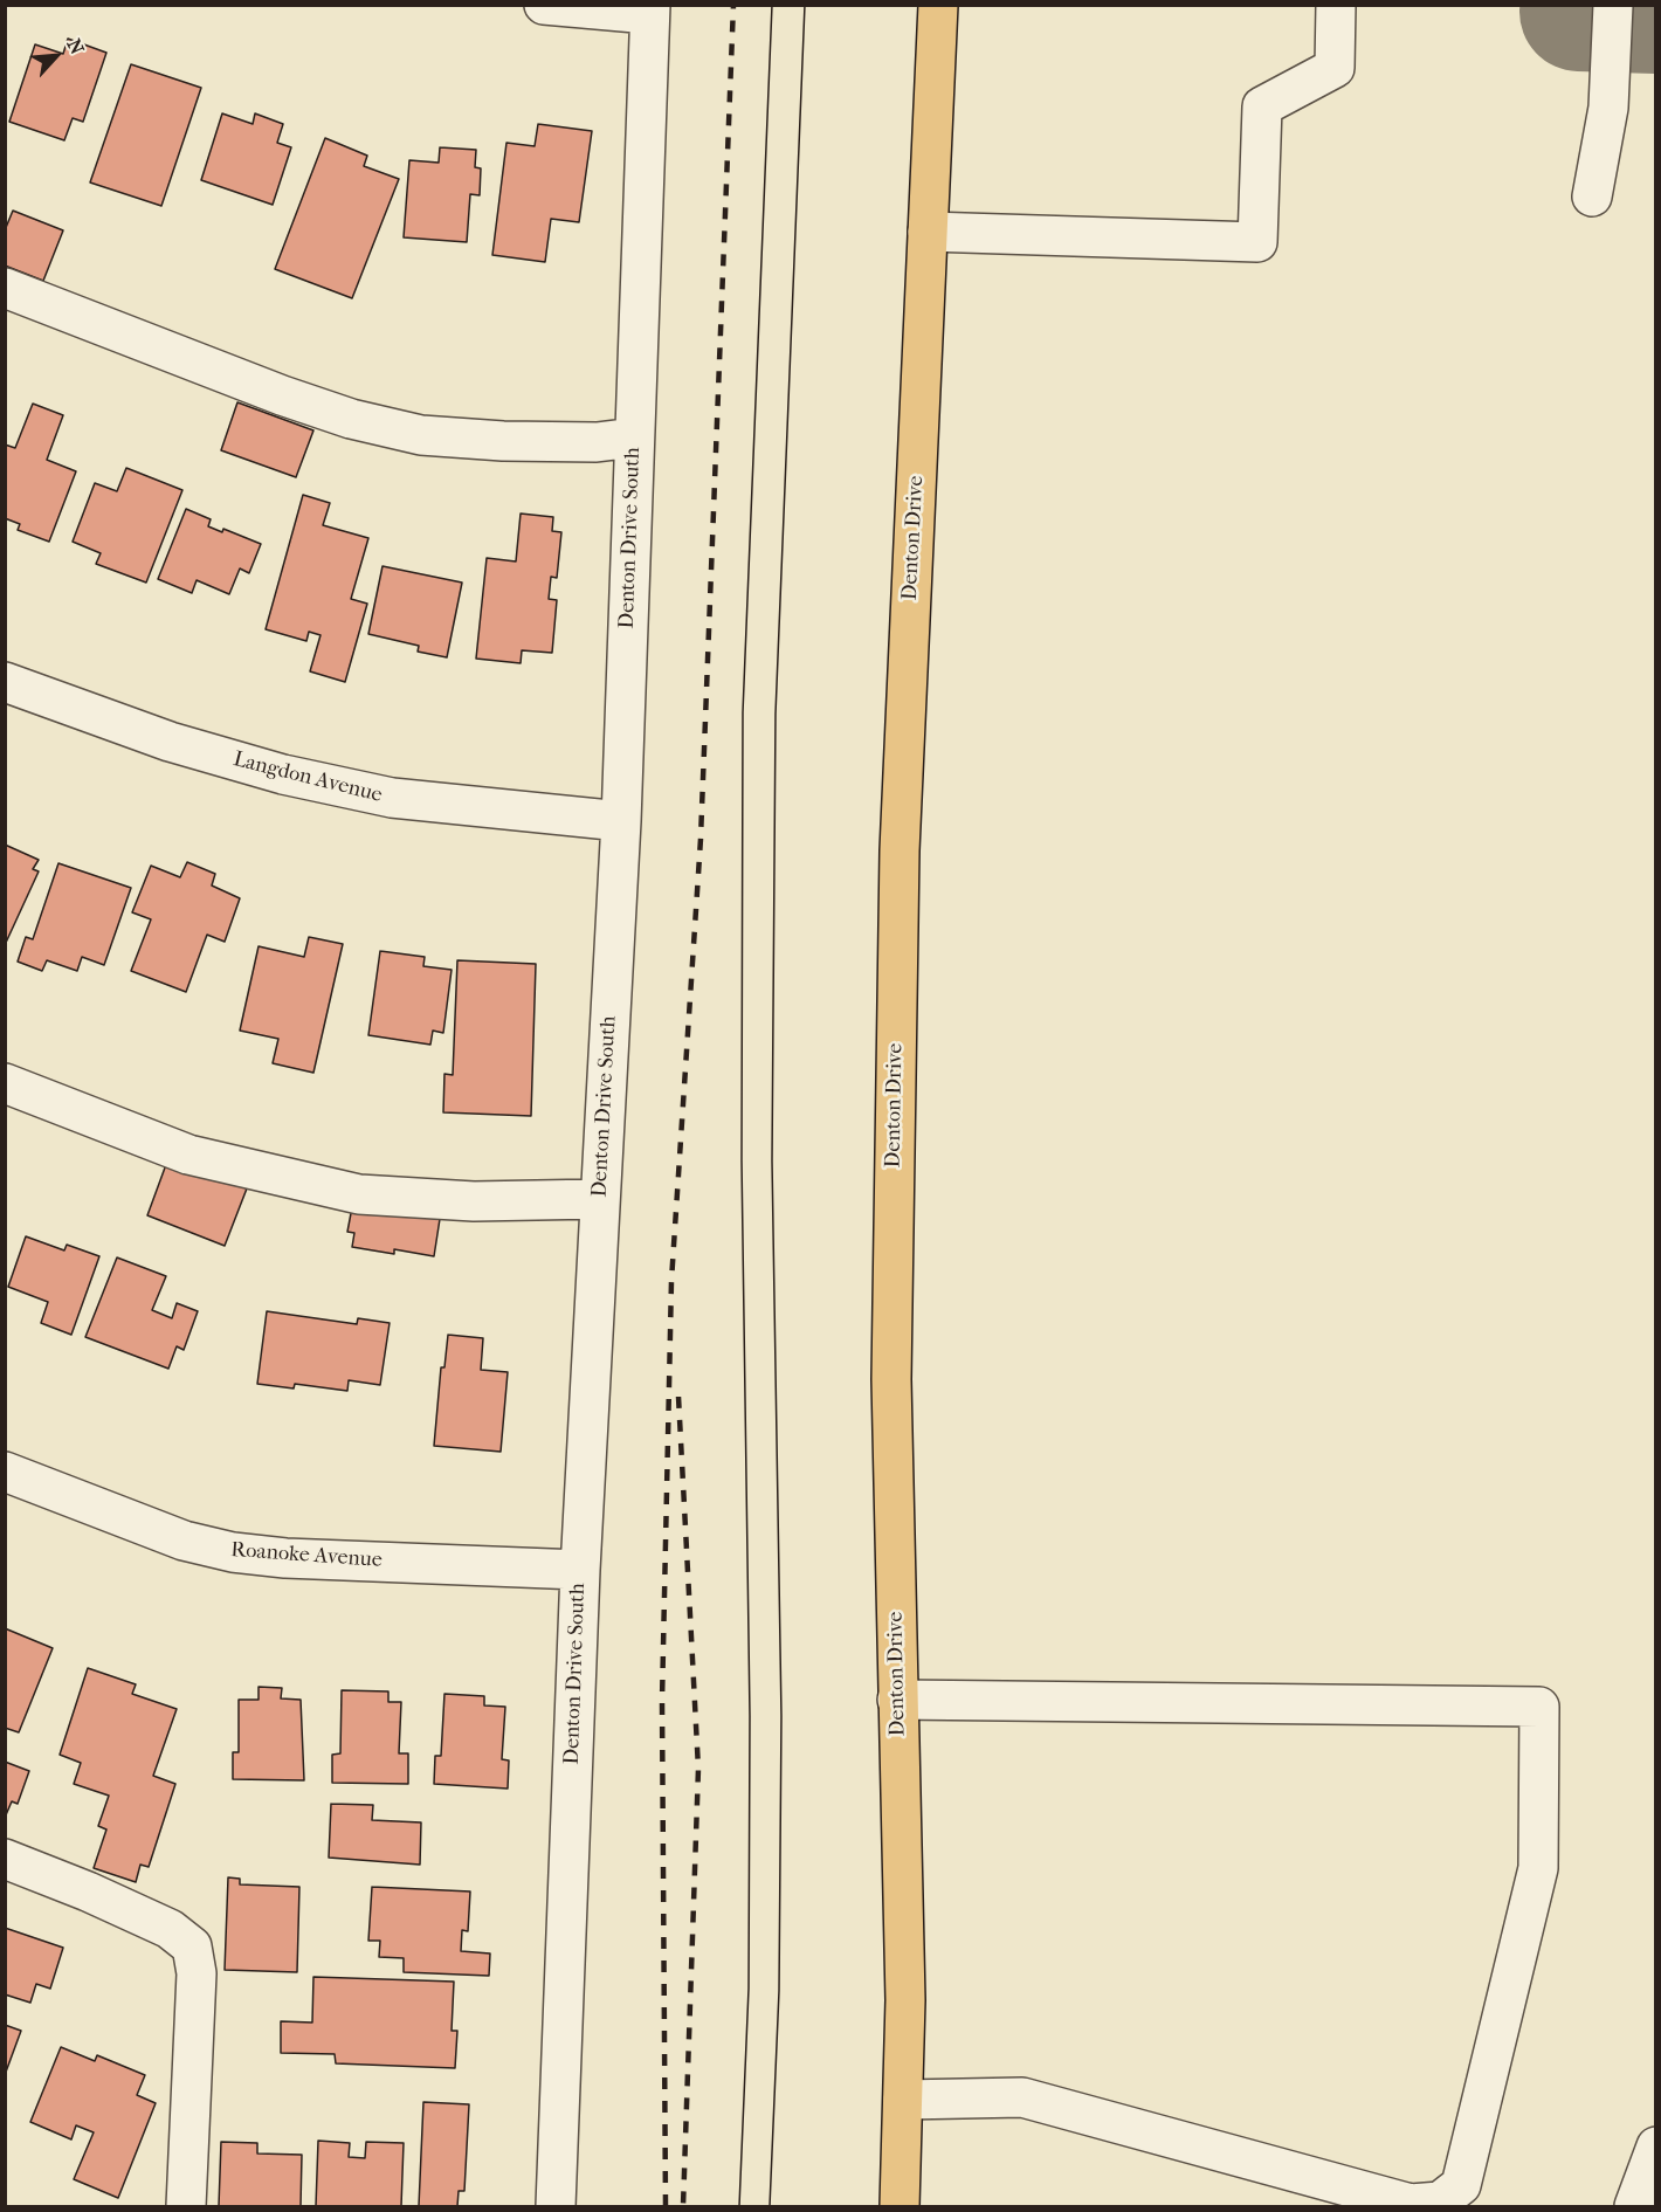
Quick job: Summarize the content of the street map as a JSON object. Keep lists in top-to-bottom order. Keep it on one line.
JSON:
{"streets":{"main road":["Denton Drive"],"street":["Denton Drive South","Langdon Avenue","Roanoke Avenue"]},"crossings":[["Denton Drive South","Langdon Avenue"],["Denton Drive South","Roanoke Avenue"]],"north":"top right"}
